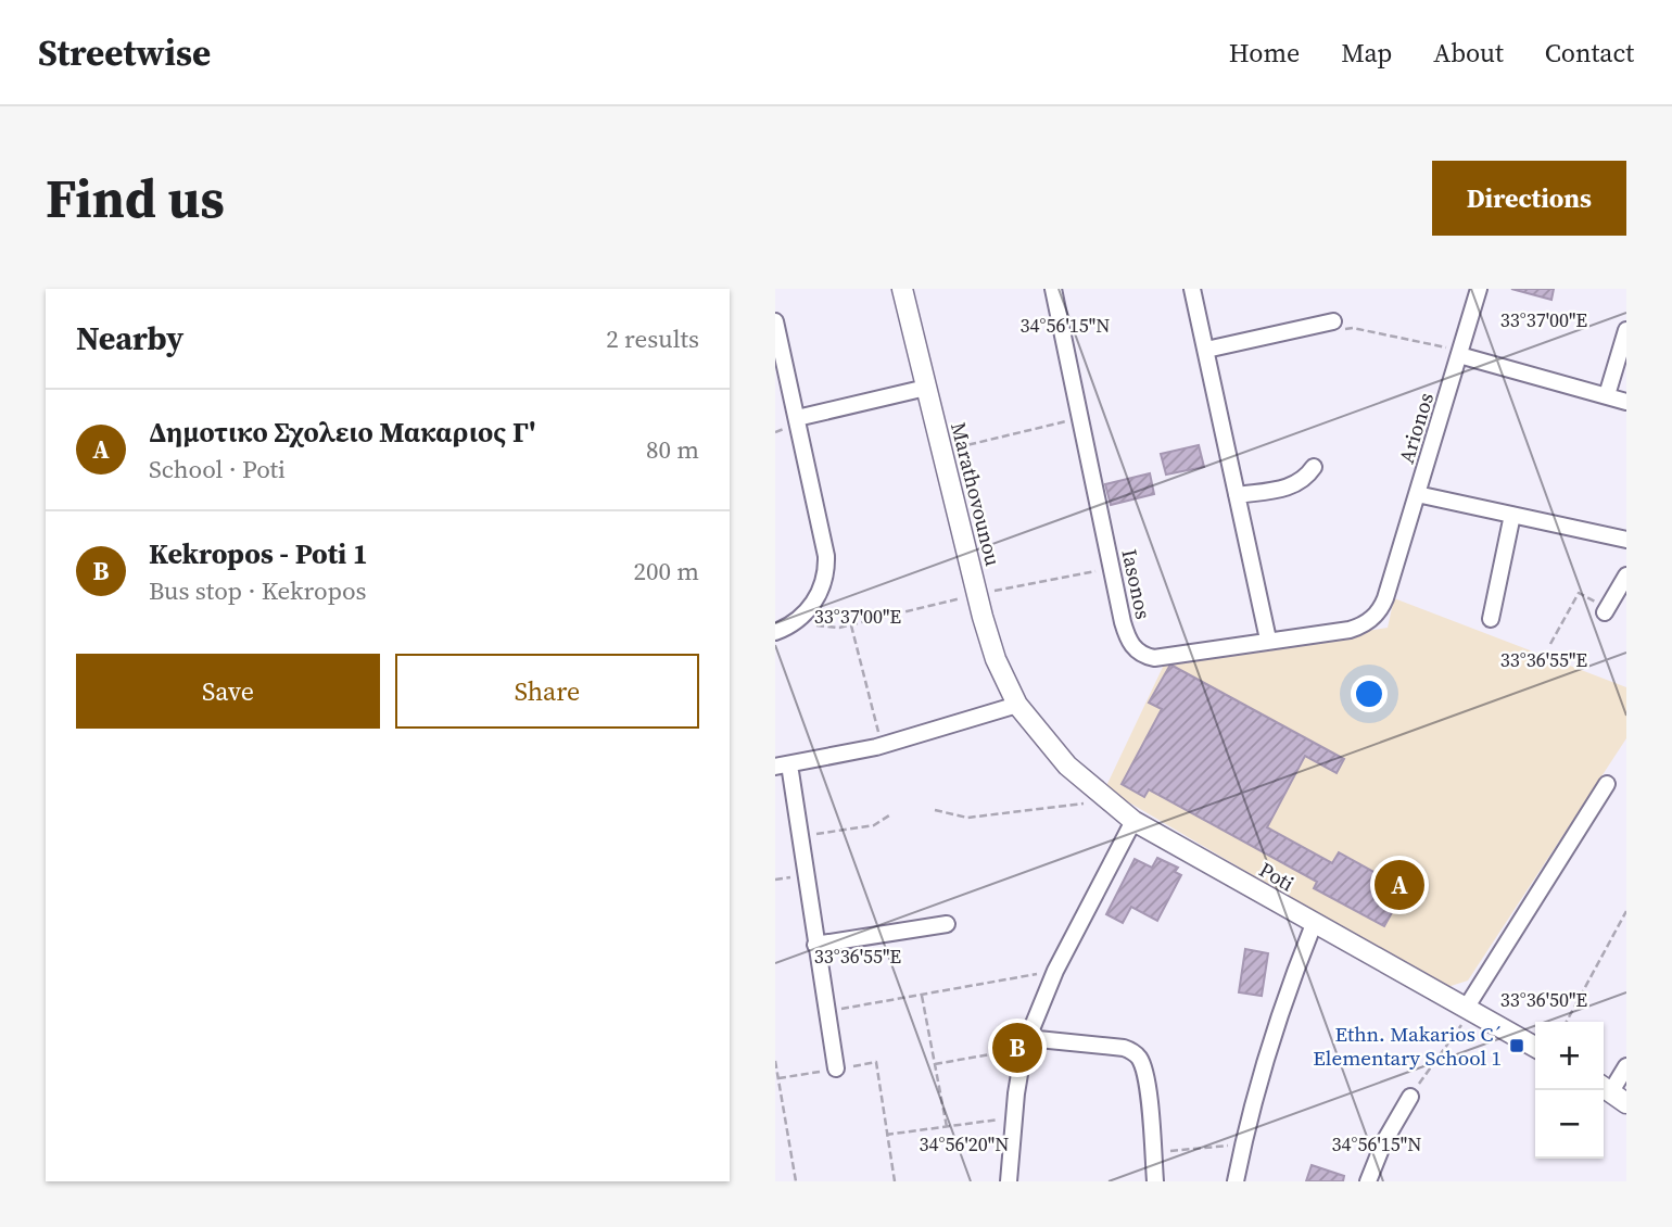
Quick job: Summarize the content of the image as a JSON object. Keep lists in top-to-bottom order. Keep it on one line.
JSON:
{"streets":{"street":["Arionos","Marathovounou","Iasonos","Poti"]},"crossings":[["Arionos","Iasonos"],["Marathovounou","Poti"]],"places":{"transit":["Ethn. Makarios C´ Elementary School 1"]},"page":{"header":"Streetwise","nav":["Home","Map","About","Contact"],"buttons":["Directions",["Save","Share"]],"title":"Find us","heading":["Nearby","2 results"],"list":[{"mark":"A","name":"Δημοτικο Σχολειο Μακαριος Γ'","note":"School · Poti","value":"80 m"},{"mark":"B","name":"Kekropos - Poti 1","note":"Bus stop · Kekropos","value":"200 m"}],"pins":["A","B"],"map_buttons":["+","−"]},"coordinates":["33°37'00\"E","34°56'15\"N","33°36'55\"E","33°36'50\"E","34°56'20\"N"]}
